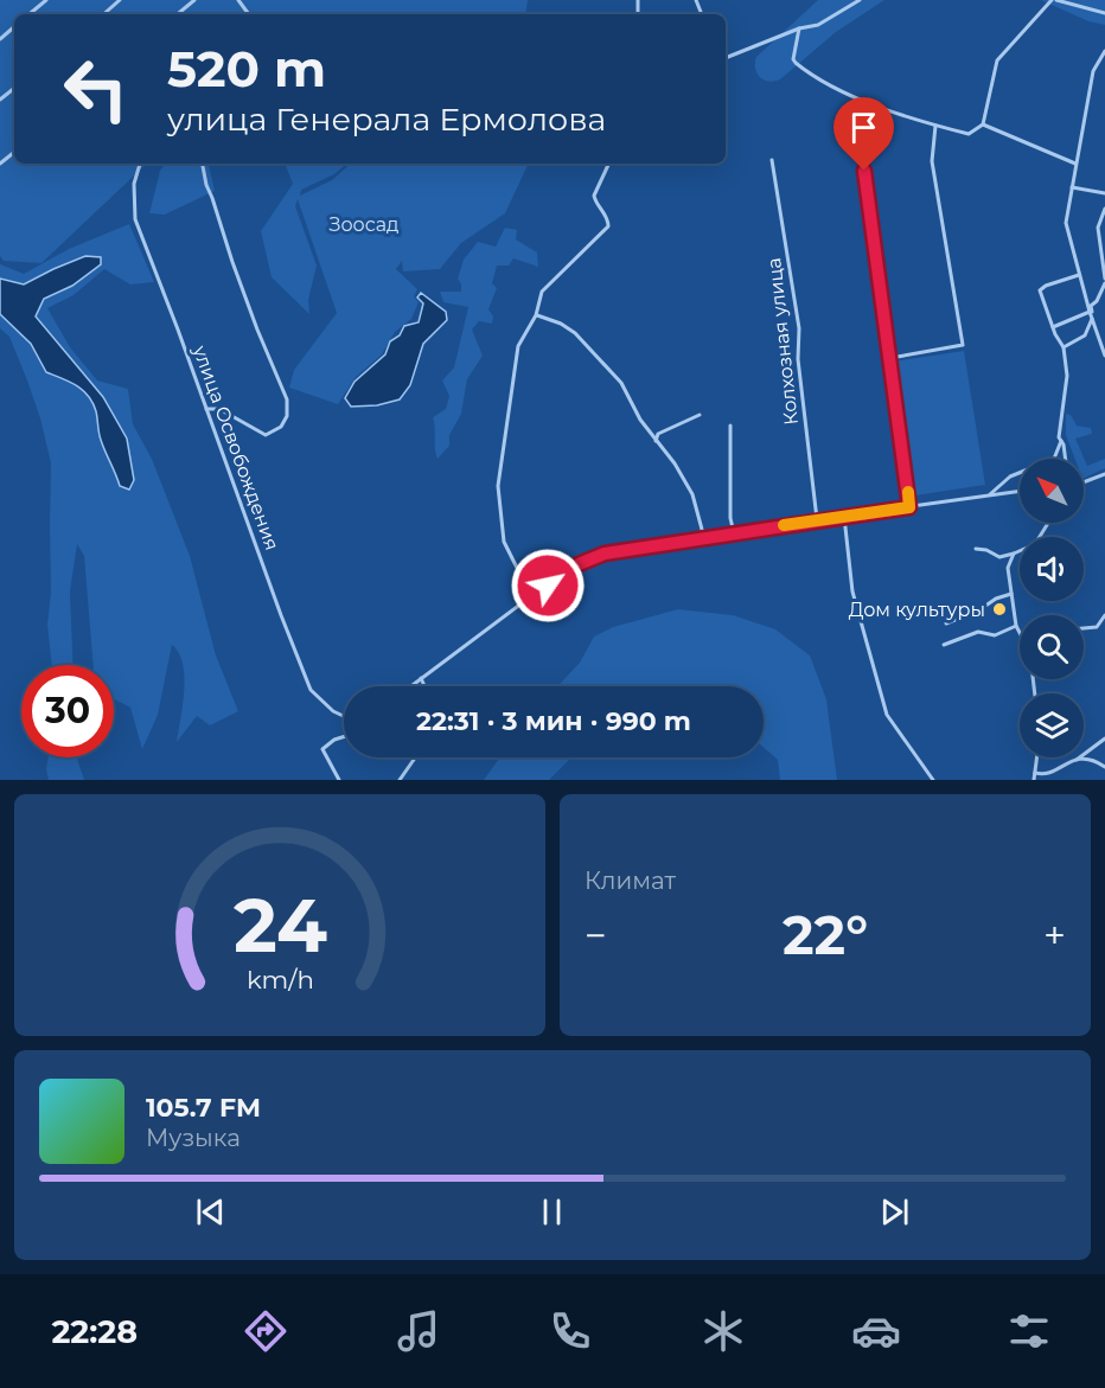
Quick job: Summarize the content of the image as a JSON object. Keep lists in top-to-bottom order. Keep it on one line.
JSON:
{"streets":{"street":["Колхозная улица","улица Освобождения"]},"parks":["Зоосад"],"places":["Дом культуры"],"north":"top left","page":{"turn":["520 m","улица Генерала Ермолова"],"limit":"30","trip":"22:31 · 3 мин · 990 m","tile":"Климат","heat":["−","22°","+"],"song":["105.7 FM","Музыка"],"tabs":"22:28","gauge":["24","km/h"]}}
